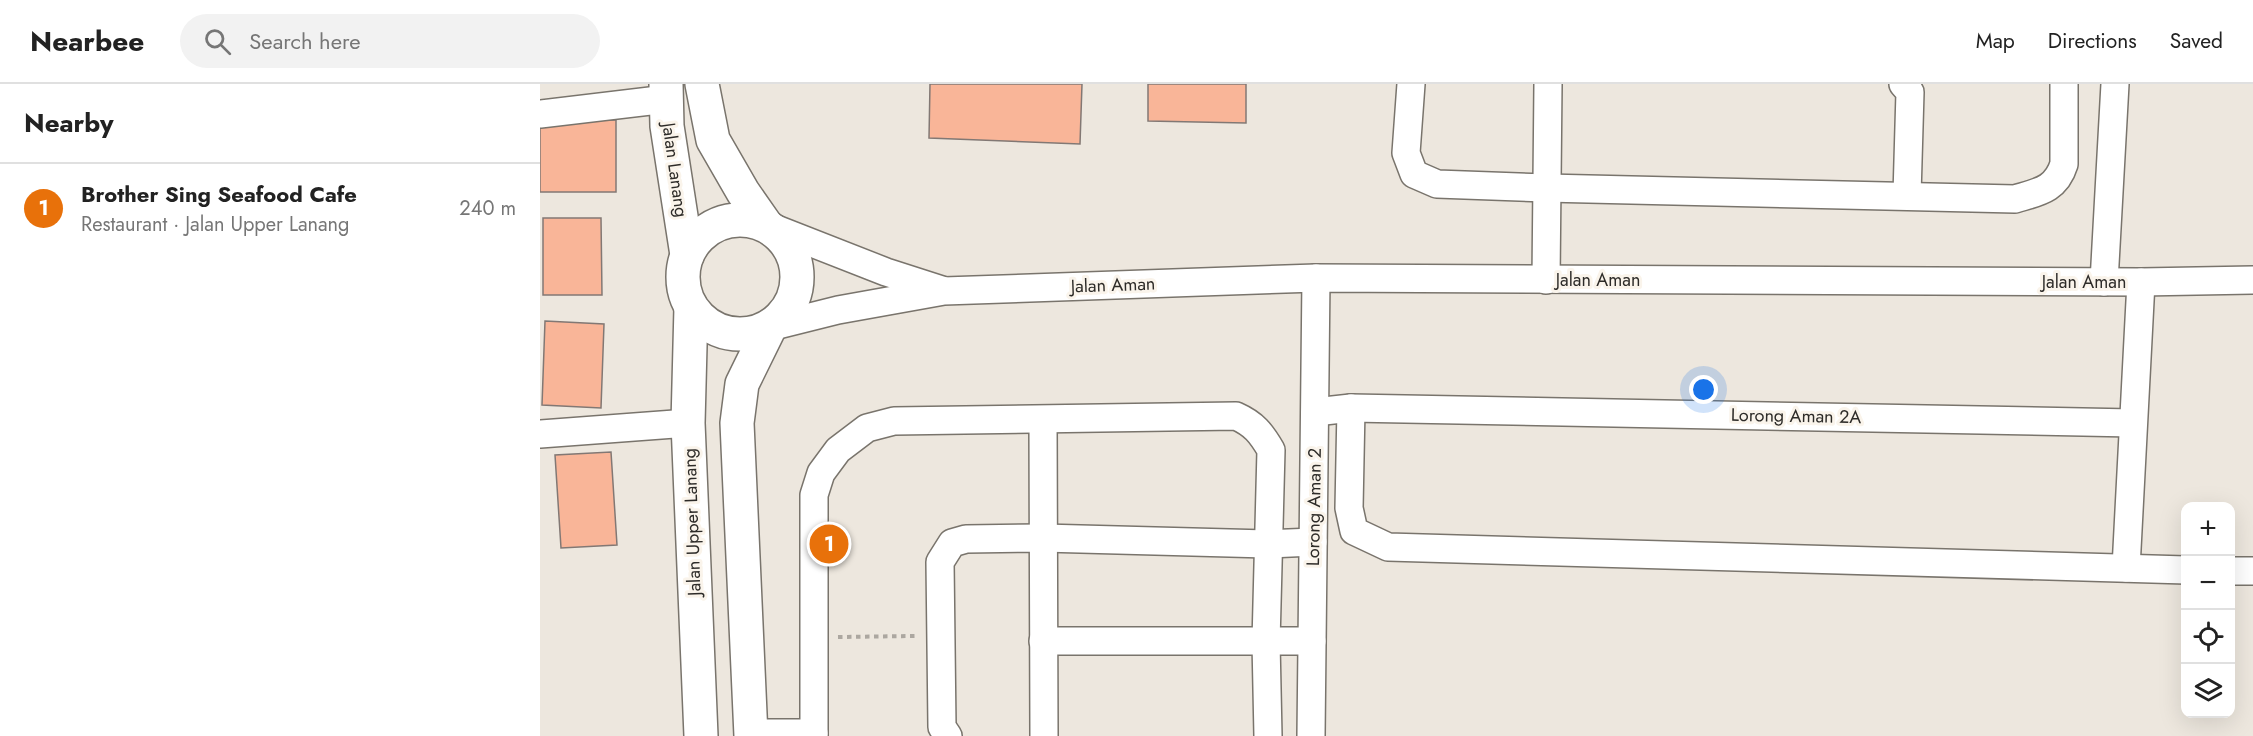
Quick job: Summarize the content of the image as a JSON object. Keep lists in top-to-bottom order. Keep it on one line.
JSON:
{"streets":{"main road":["Jalan Lanang","Jalan Upper Lanang"],"street":["Jalan Aman","Lorong Aman 2A","Lorong Aman 2"]},"crossings":[["Jalan Lanang","Jalan Upper Lanang"],["Jalan Aman","Lorong Aman 2"],["Lorong Aman 2A","Lorong Aman 2"]],"page":{"header":"Nearbee","search":"Search here","nav":["Map","Directions","Saved"],"heading":"Nearby","list":[{"mark":"1","name":"Brother Sing Seafood Cafe","note":"Restaurant · Jalan Upper Lanang","value":"240 m"}],"map_buttons":["+","−"],"pins":"1"}}
